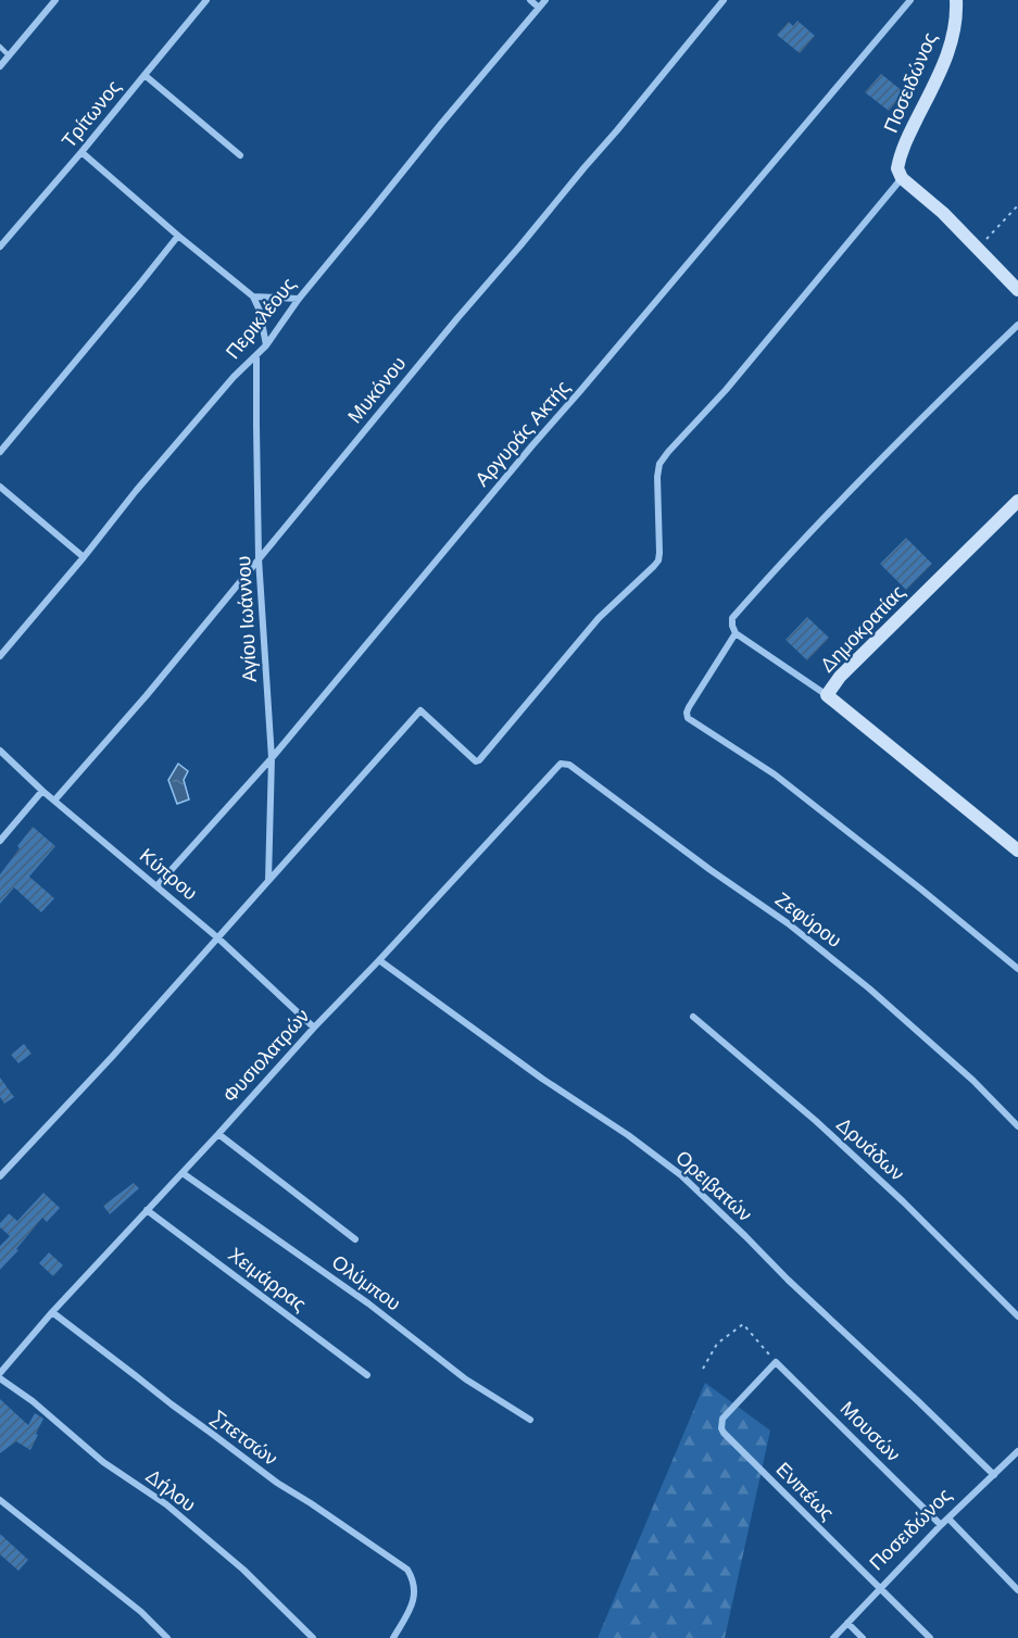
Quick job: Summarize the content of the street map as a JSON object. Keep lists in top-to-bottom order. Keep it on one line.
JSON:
{"streets":{"street":["Ποσειδώνος","Τρίτωνος","Περικλέους","Μυκόνου","Αργυράς Ακτής","Αγίου Ιωάννου","Δημοκρατίας","Κύπρου","Ζεφύρου","Φυσιολατρών","Δρυάδων","Ορειβατών","Χειμάρρας","Ολύμπου","Μουσών","Σπετσών","Δήλου","Ενιπέως"]},"crossings":[["Ποσειδώνος","Ορειβατών"],["Ποσειδώνος","Μουσών"],["Ποσειδώνος","Ενιπέως"],["Περικλέους","Αγίου Ιωάννου"],["Μυκόνου","Αγίου Ιωάννου"],["Μυκόνου","Κύπρου"],["Αργυράς Ακτής","Αγίου Ιωάννου"],["Αργυράς Ακτής","Κύπρου"],["Κύπρου","Φυσιολατρών"],["Ζεφύρου","Φυσιολατρών"],["Φυσιολατρών","Ορειβατών"],["Φυσιολατρών","Χειμάρρας"],["Φυσιολατρών","Ολύμπου"],["Φυσιολατρών","Σπετσών"],["Μουσών","Ενιπέως"]]}
